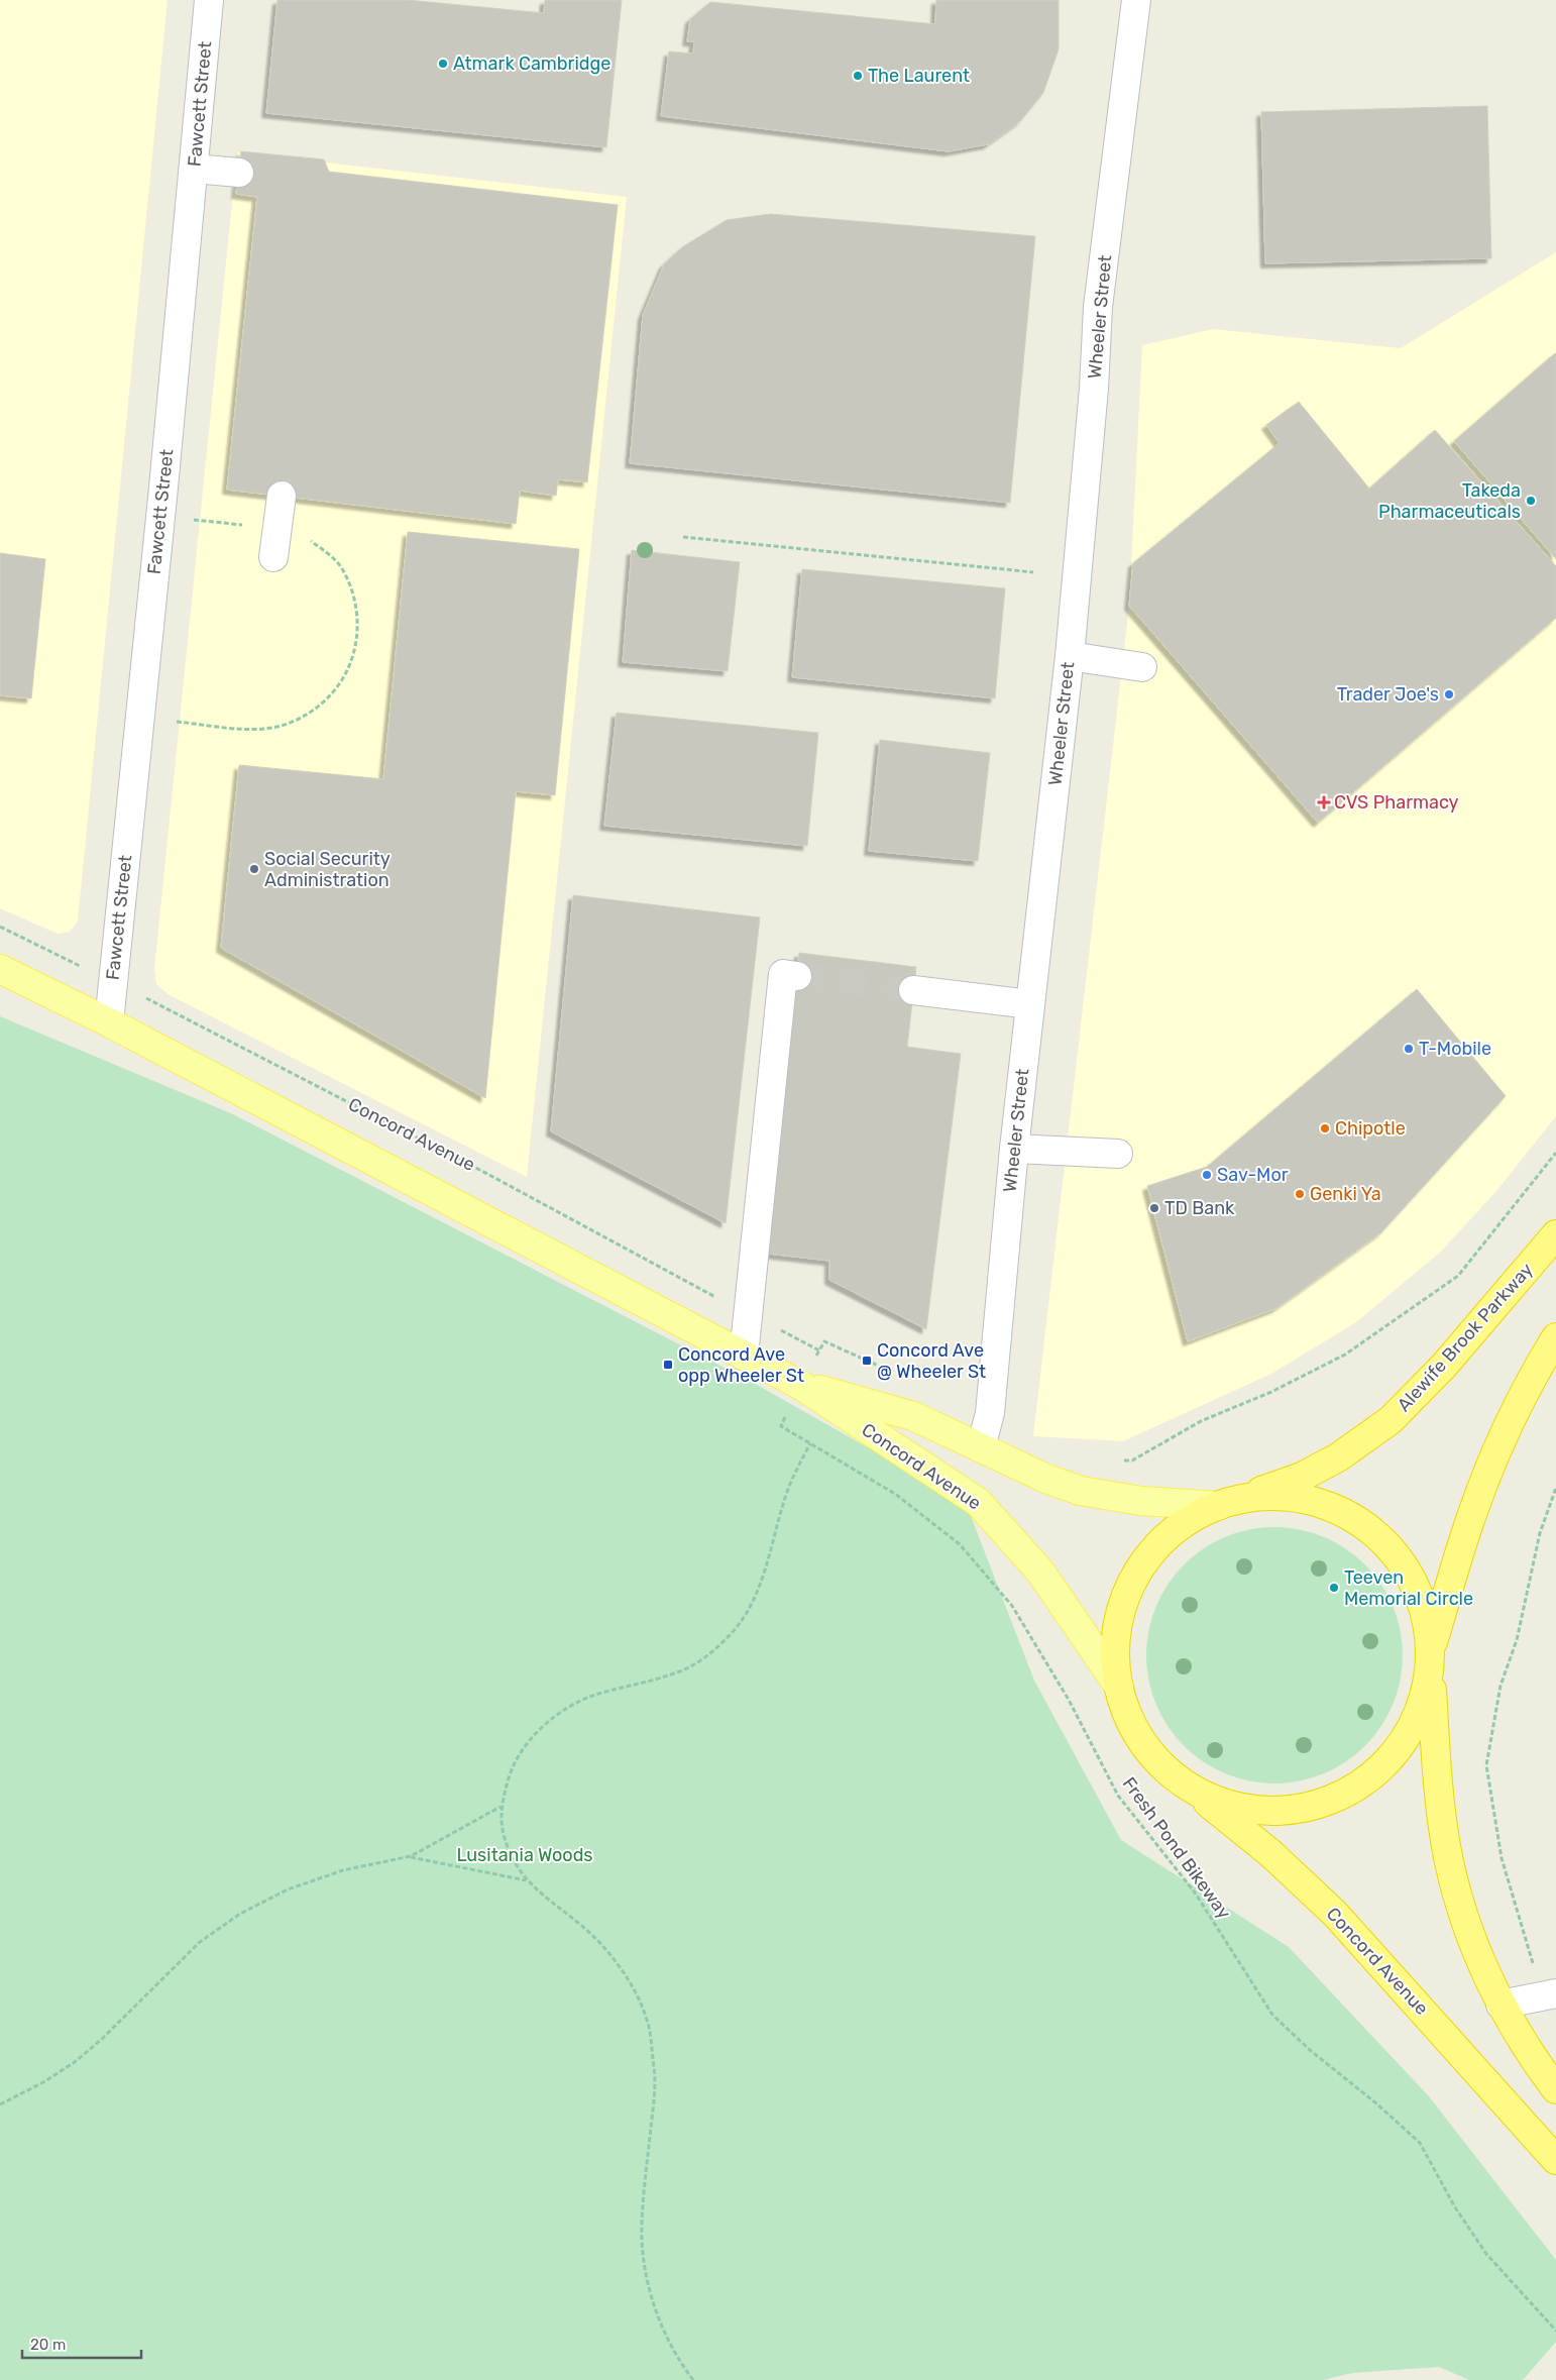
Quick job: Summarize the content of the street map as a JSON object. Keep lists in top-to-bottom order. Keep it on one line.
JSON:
{"streets":{"highway":["Concord Avenue","Alewife Brook Parkway"],"street":["Fawcett Street","Wheeler Street"],"path":["Fresh Pond Bikeway"]},"crossings":[["Fawcett Street","Concord Avenue"],["Wheeler Street","Concord Avenue"],["Concord Avenue","Alewife Brook Parkway"]],"parks":["Lusitania Woods"],"places":{"other":["Atmark Cambridge","The Laurent","Takeda Pharmaceuticals","Trader Joe's","Social Security Administration","T-Mobile","Chipotle","Sav-Mor","Genki Ya","TD Bank","Teeven Memorial Circle"],"health":["CVS Pharmacy"],"transit":["Concord Ave @ Wheeler St","Concord Ave opp Wheeler St"]},"scale_bar":"20 m"}
